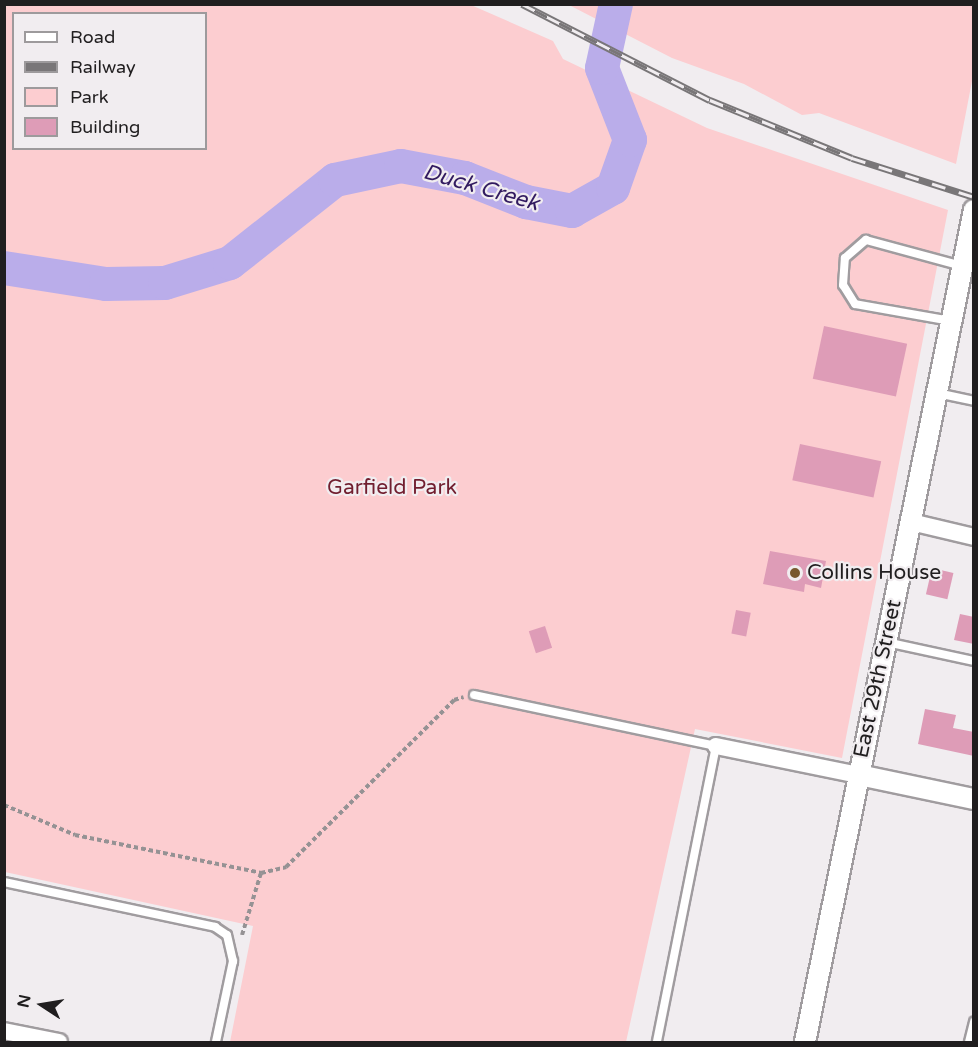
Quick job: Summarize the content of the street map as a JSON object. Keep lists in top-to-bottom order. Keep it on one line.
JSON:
{"streets":{"street":["East 29th Street"]},"water":["Duck Creek"],"parks":["Garfield Park"],"places":["Collins House"],"legend":["Road","Railway","Park","Building"],"north":"left"}
